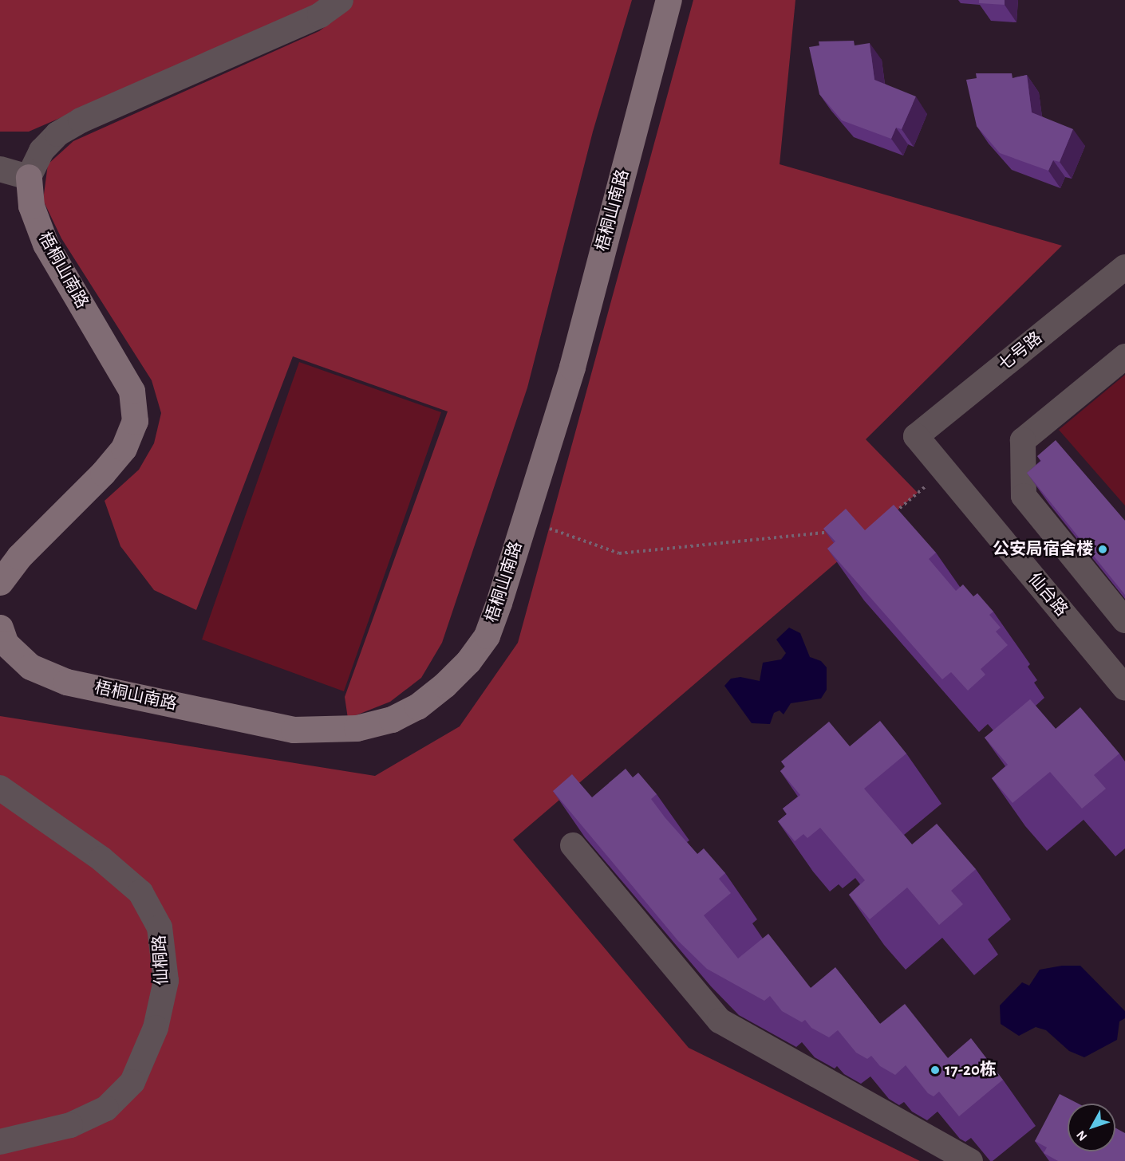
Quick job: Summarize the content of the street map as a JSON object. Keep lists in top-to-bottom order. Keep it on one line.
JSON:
{"streets":{"street":["梧桐山南路","七号路","仙台路","仙桐路"]},"crossings":[["七号路","仙台路"]],"places":["公安局宿舍楼","17-20栋"],"north":"bottom left"}
